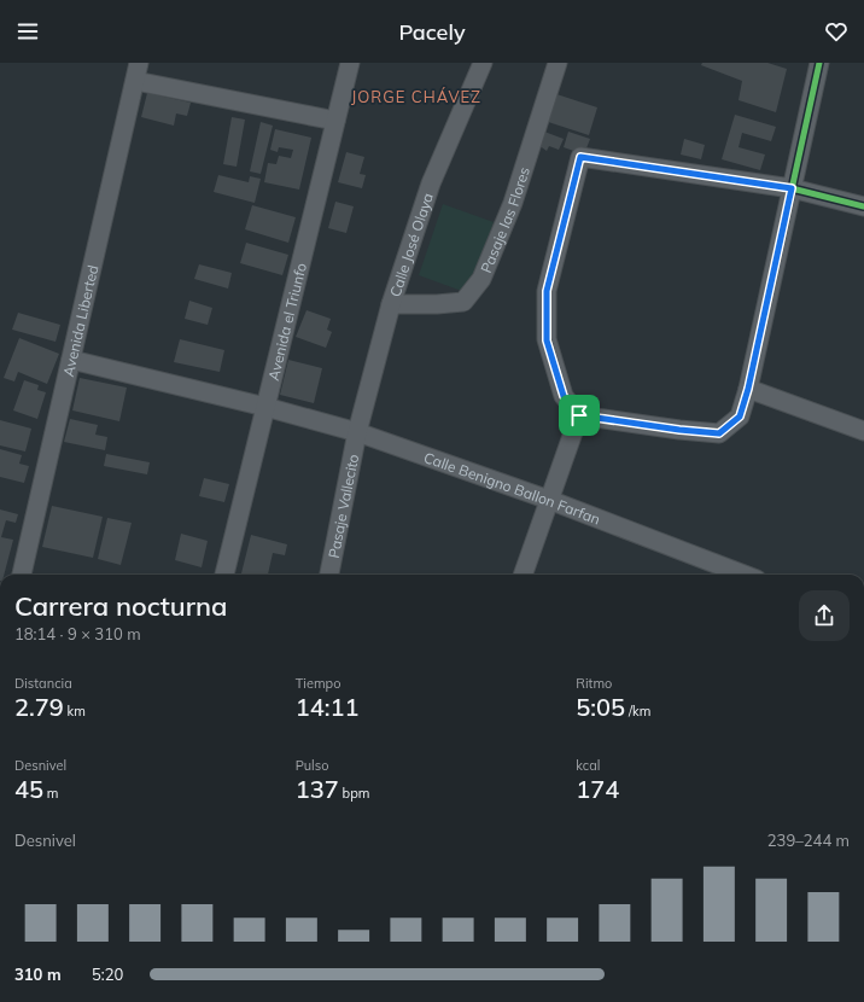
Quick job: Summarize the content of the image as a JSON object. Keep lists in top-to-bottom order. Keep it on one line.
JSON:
{"streets":{"street":["Pasaje las Flores","Calle José Olaya","Avenida Liberted","Avenida el Triunfo","Calle Benigno Ballon Farfan","Pasaje Vallecito"]},"crossings":[["Pasaje las Flores","Calle José Olaya"],["Calle José Olaya","Calle Benigno Ballon Farfan"],["Calle José Olaya","Pasaje Vallecito"],["Avenida Liberted","Calle Benigno Ballon Farfan"],["Avenida el Triunfo","Calle Benigno Ballon Farfan"],["Calle Benigno Ballon Farfan","Pasaje Vallecito"]],"districts":["JORGE CHÁVEZ"],"page":{"header":"Pacely","heading":["Carrera nocturna","18:14 · 9 × 310 m"],"stats":[["Distancia","2.79 km"],["Tiempo","14:11"],["Ritmo","5:05 /km"],["Desnivel","45 m"],["Pulso","137 bpm"],["kcal","174"]],"chart":["Desnivel","239–244 m"],"list":[{"name":"310 m","note":"5:20"}]}}
